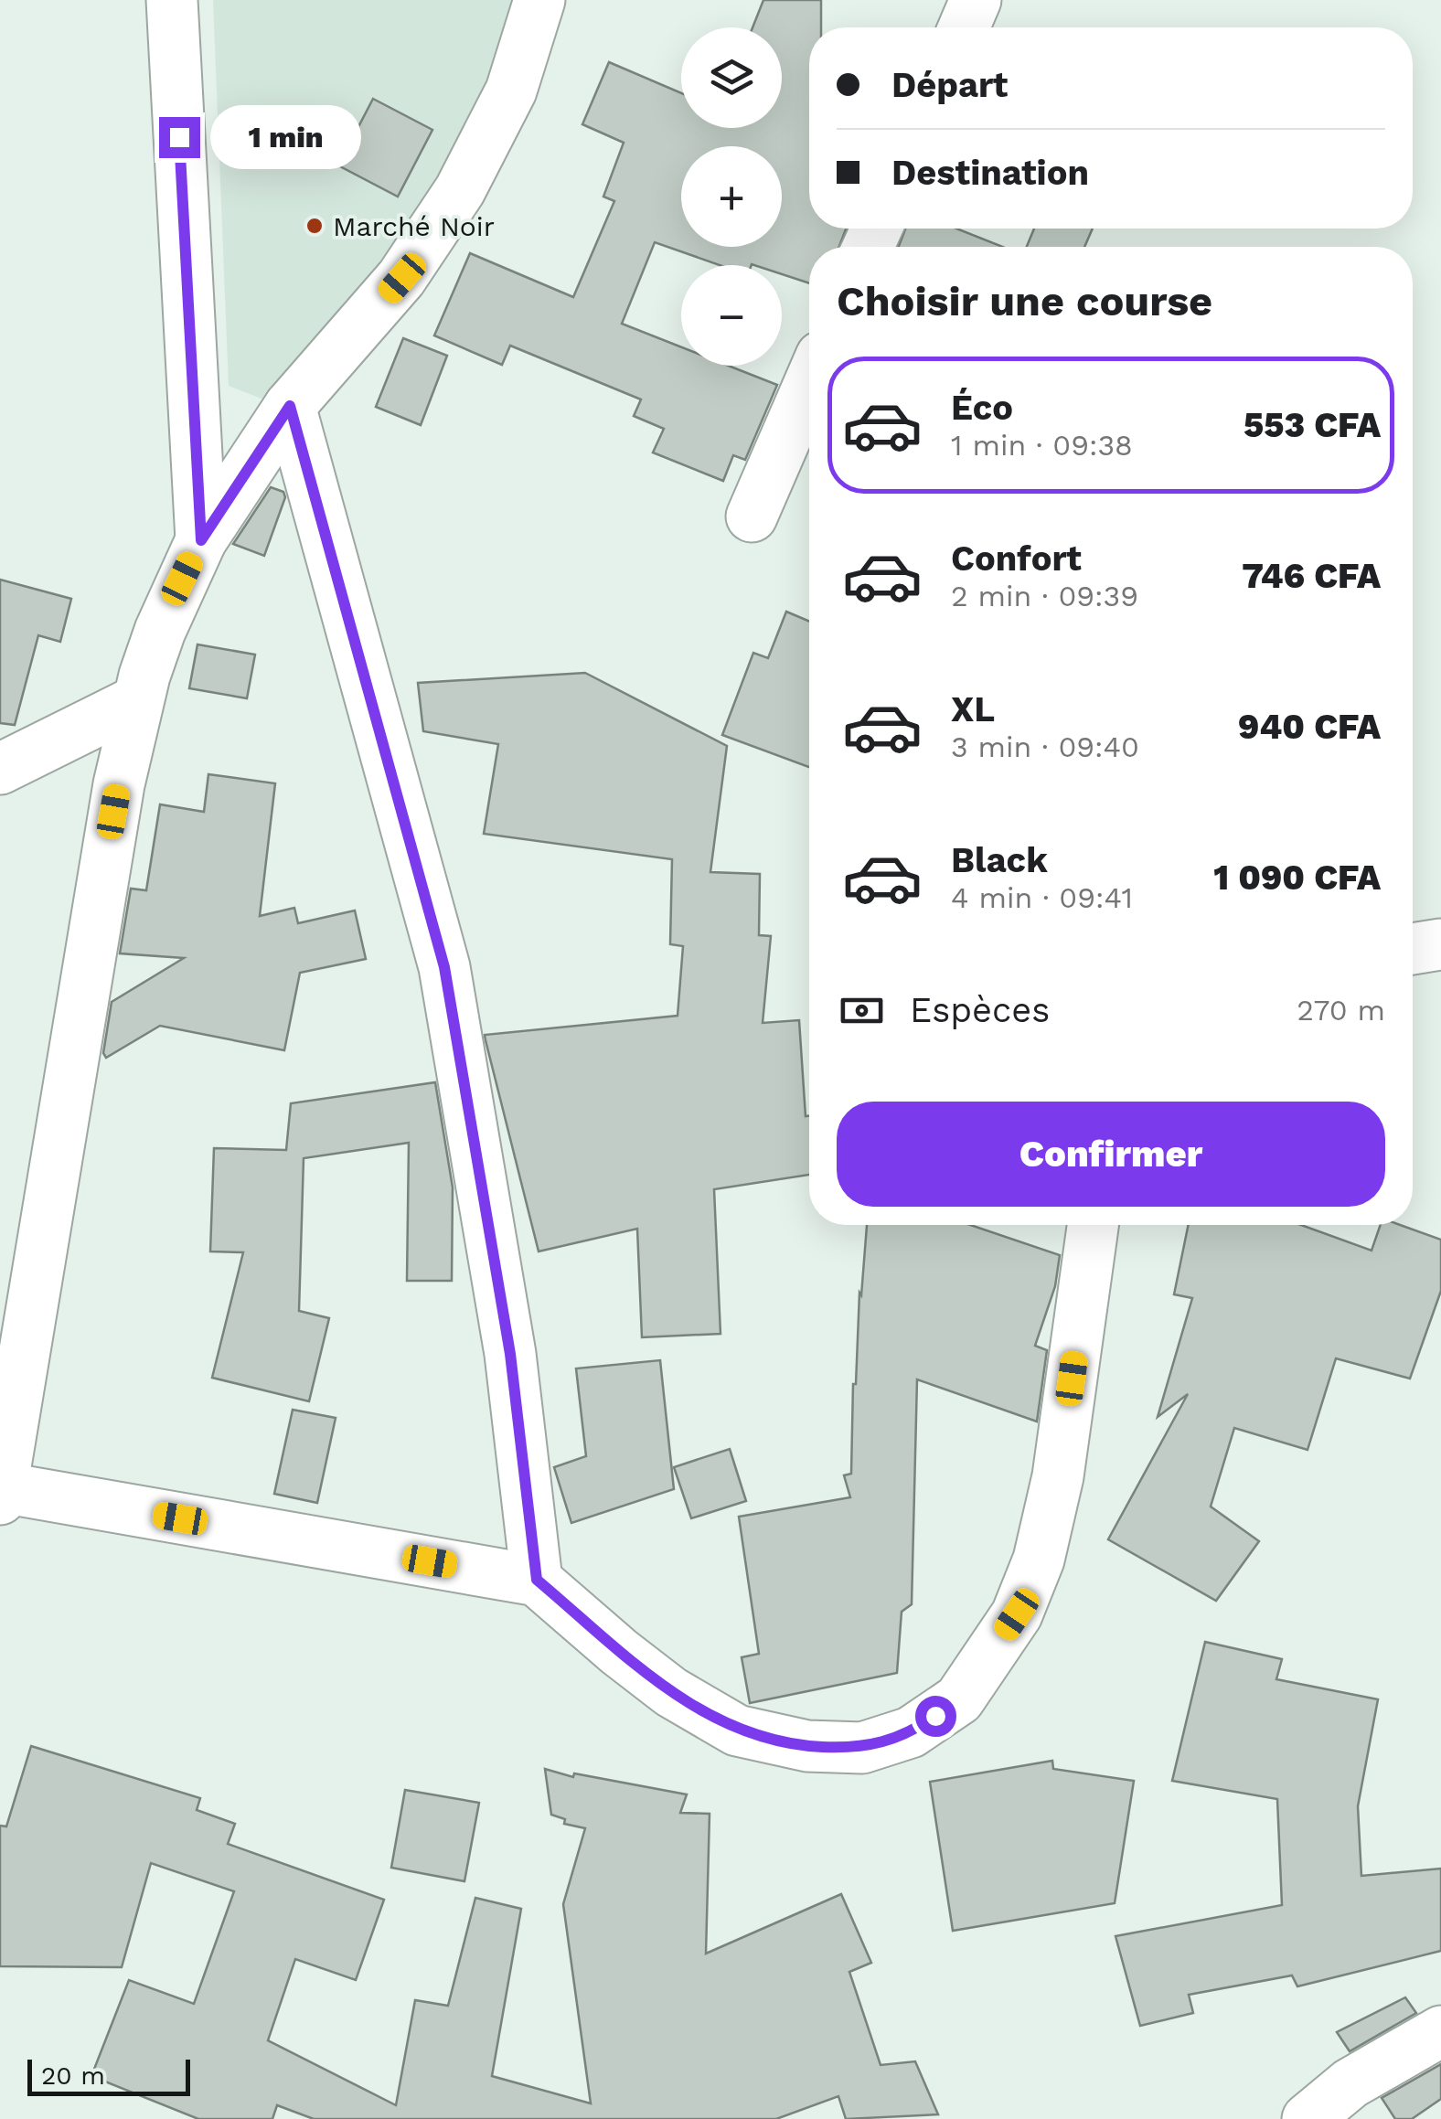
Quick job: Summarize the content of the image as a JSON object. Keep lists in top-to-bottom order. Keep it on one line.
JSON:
{"places":["Marché Noir"],"scale_bar":"20 m","page":{"map_buttons":["+","−"],"banner":["Départ","Destination"],"bubble":"1 min","heading":"Choisir une course","list":[{"name":"Éco","note":"1 min · 09:38","value":"553 CFA"},{"name":"Confort","note":"2 min · 09:39","value":"746 CFA"},{"name":"XL","note":"3 min · 09:40","value":"940 CFA"},{"name":"Black","note":"4 min · 09:41","value":"1 090 CFA"}],"pay":["Espèces","270 m"],"buttons":"Confirmer","scale":"20 m"}}
